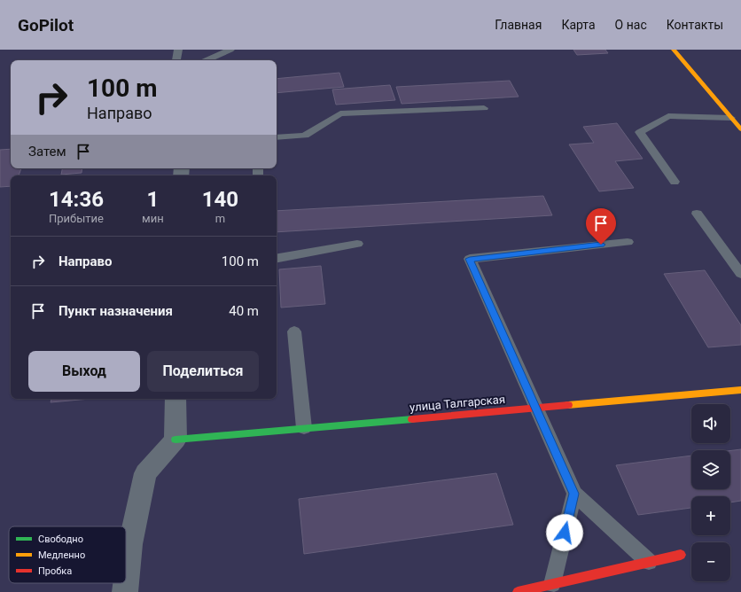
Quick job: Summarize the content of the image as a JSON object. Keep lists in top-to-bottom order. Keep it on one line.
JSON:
{"streets":{"street":["улица Талгарская"]},"legend":["Свободно","Медленно","Пробка"],"page":{"header":"GoPilot","nav":["Главная","Карта","О нас","Контакты"],"turn":["100 m","Направо"],"then":"Затем","eta":["14:36","Прибытие","1","мин","140","m"],"list":[{"name":"Направо","value":"100 m"},{"name":"Пункт назначения","value":"40 m"}],"buttons":["Выход","Поделиться"],"map_buttons":["+","−"]}}
